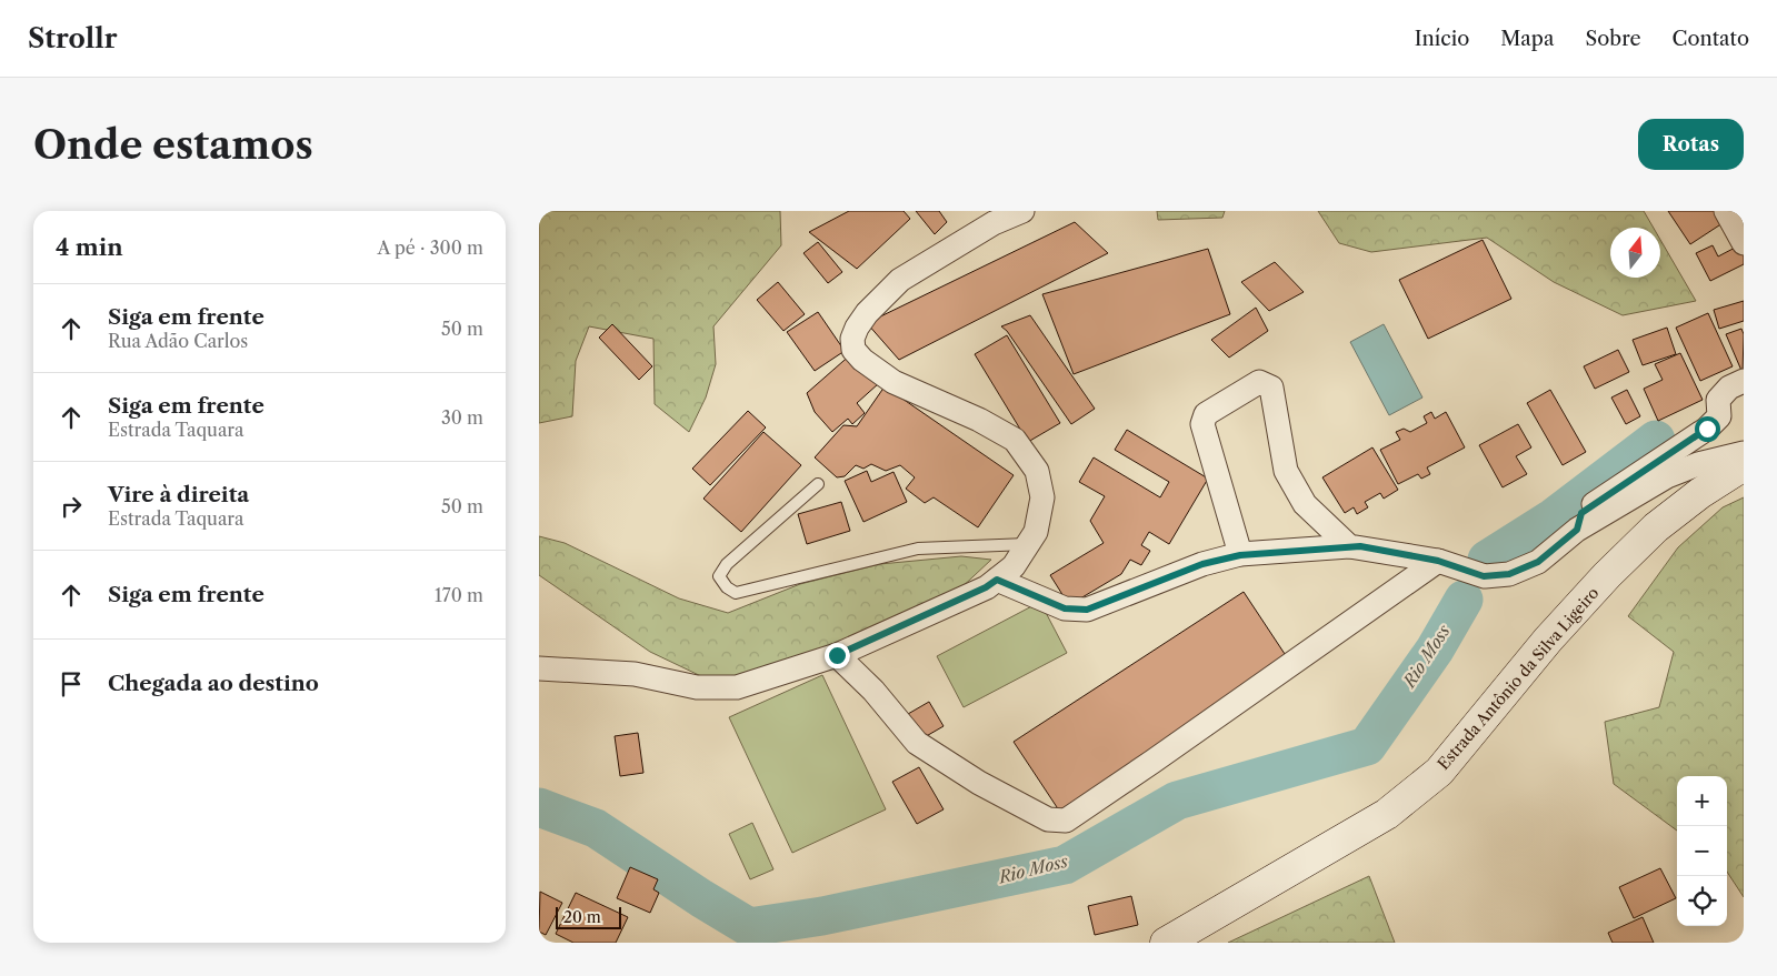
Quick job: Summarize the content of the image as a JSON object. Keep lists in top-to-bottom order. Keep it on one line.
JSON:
{"streets":{"street":["Estrada Antônio da Silva Ligeiro"]},"water":["Rio Moss"],"scale_bar":"20 m","north":"top","page":{"header":"Strollr","nav":["Início","Mapa","Sobre","Contato"],"buttons":"Rotas","title":"Onde estamos","heading":["4 min","A pé · 300 m"],"list":[["Siga em frente","Rua Adão Carlos","50 m"],["Siga em frente","Estrada Taquara","30 m"],["Vire à direita","Estrada Taquara","50 m"],["Siga em frente","170 m"],"Chegada ao destino"],"map_buttons":["+","−"],"scale":"20 m"}}
